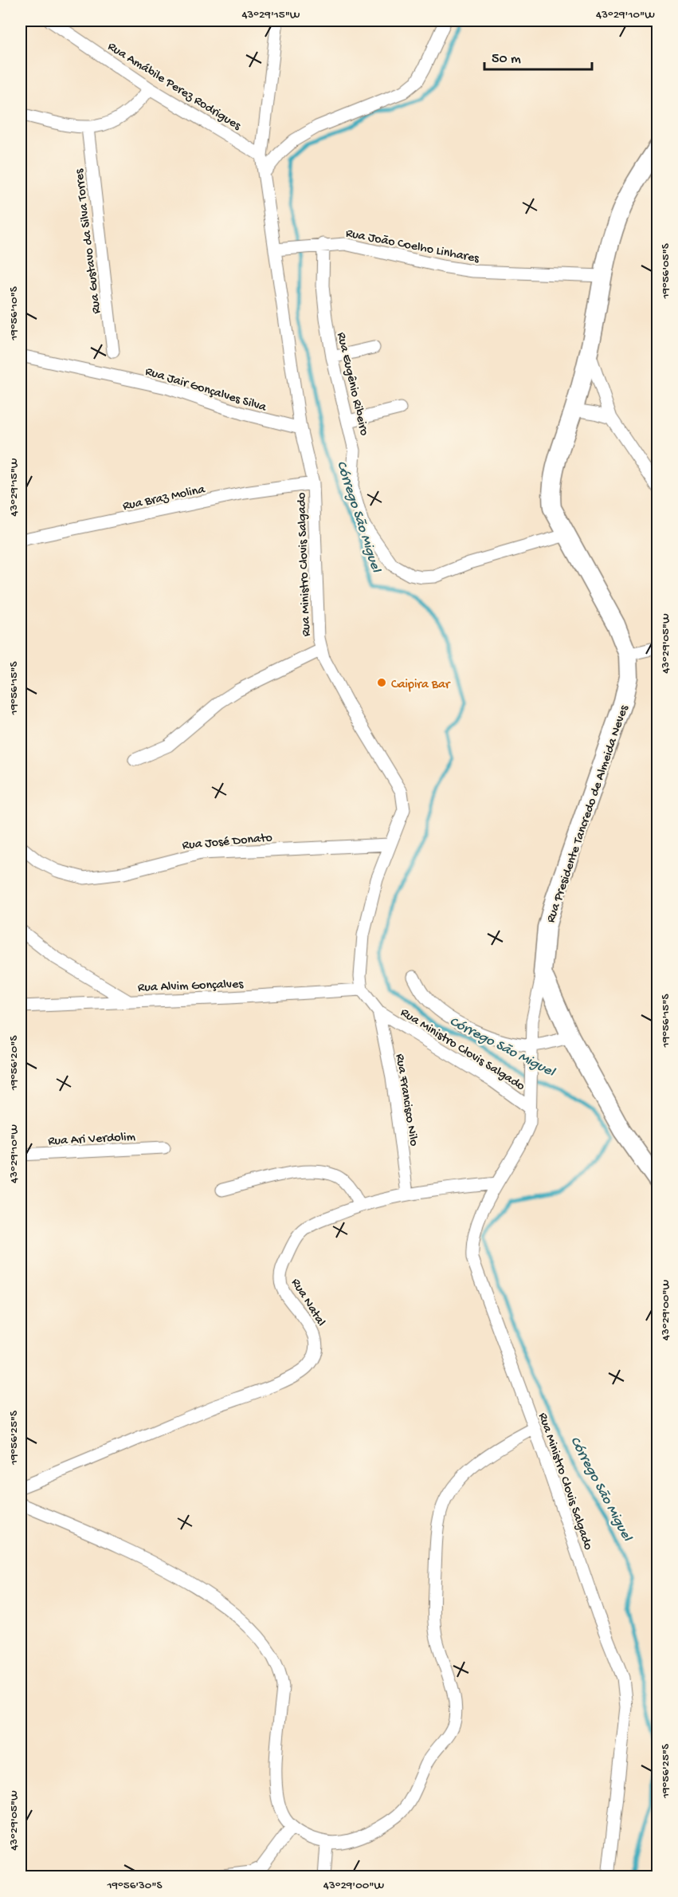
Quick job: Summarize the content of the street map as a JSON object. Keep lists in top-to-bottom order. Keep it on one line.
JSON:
{"streets":{"main road":["Rua Presidente Tancredo de Almeida Neves"],"street":["Rua Amábile Perez Rodrigues","Rua Gustavo da Silva Torres","Rua João Coelho Linhares","Rua Eugênio Ribeiro","Rua Jair Gonçalves Silva","Rua Braz Molina","Rua Ministro Clovis Salgado","Rua José Donato","Rua Alvim Gonçalves","Rua Francisco Nilo","Rua Ari Verdolim","Rua Natal"]},"crossings":[["Rua Amábile Perez Rodrigues","Rua Ministro Clovis Salgado"],["Rua João Coelho Linhares","Rua Eugênio Ribeiro"],["Rua João Coelho Linhares","Rua Ministro Clovis Salgado"],["Rua João Coelho Linhares","Rua Presidente Tancredo de Almeida Neves"],["Rua Eugênio Ribeiro","Rua Presidente Tancredo de Almeida Neves"],["Rua Jair Gonçalves Silva","Rua Ministro Clovis Salgado"],["Rua Braz Molina","Rua Ministro Clovis Salgado"],["Rua Ministro Clovis Salgado","Rua Presidente Tancredo de Almeida Neves"],["Rua Ministro Clovis Salgado","Rua José Donato"],["Rua Ministro Clovis Salgado","Rua Alvim Gonçalves"],["Rua Ministro Clovis Salgado","Rua Francisco Nilo"],["Rua Ministro Clovis Salgado","Rua Natal"],["Rua Francisco Nilo","Rua Natal"]],"water":["Córrego São Miguel"],"places":["Caipira Bar"],"scale_bar":"50 m","coordinates":["43°29'15\"W","43°29'10\"W","19°56'05\"S","19°56'10\"S","43°29'05\"W","19°56'15\"S","19°56'20\"S","43°29'00\"W","19°56'25\"S","19°56'30\"S"]}
